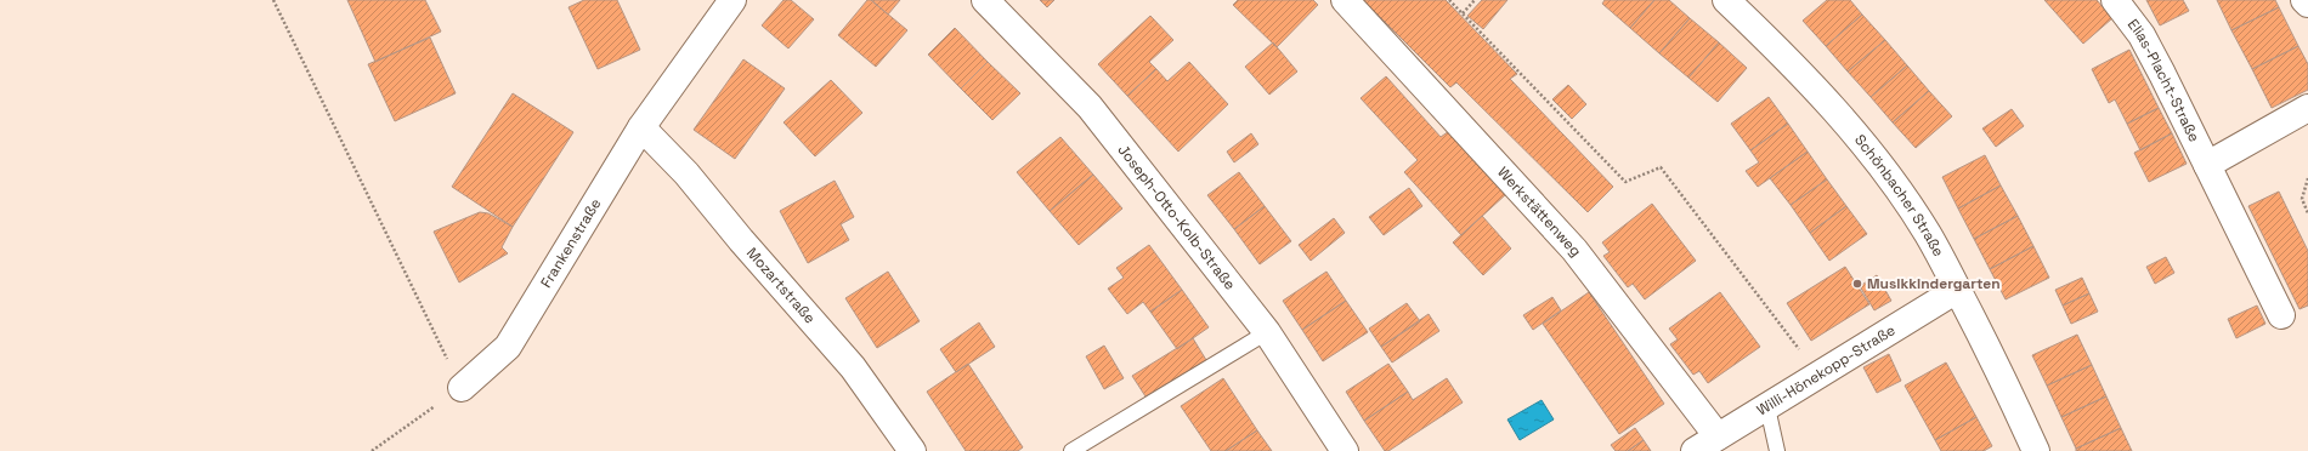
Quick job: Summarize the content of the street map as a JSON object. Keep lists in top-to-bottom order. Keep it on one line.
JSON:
{"streets":{"street":["Elias-Placht-Straße","Schönbacher Straße","Werkstättenweg","Joseph-Otto-Kolb-Straße","Frankenstraße","Mozartstraße","Willi-Hönekopp-Straße"]},"crossings":[["Schönbacher Straße","Willi-Hönekopp-Straße"],["Werkstättenweg","Willi-Hönekopp-Straße"],["Frankenstraße","Mozartstraße"]],"places":["Musikkindergarten"]}
